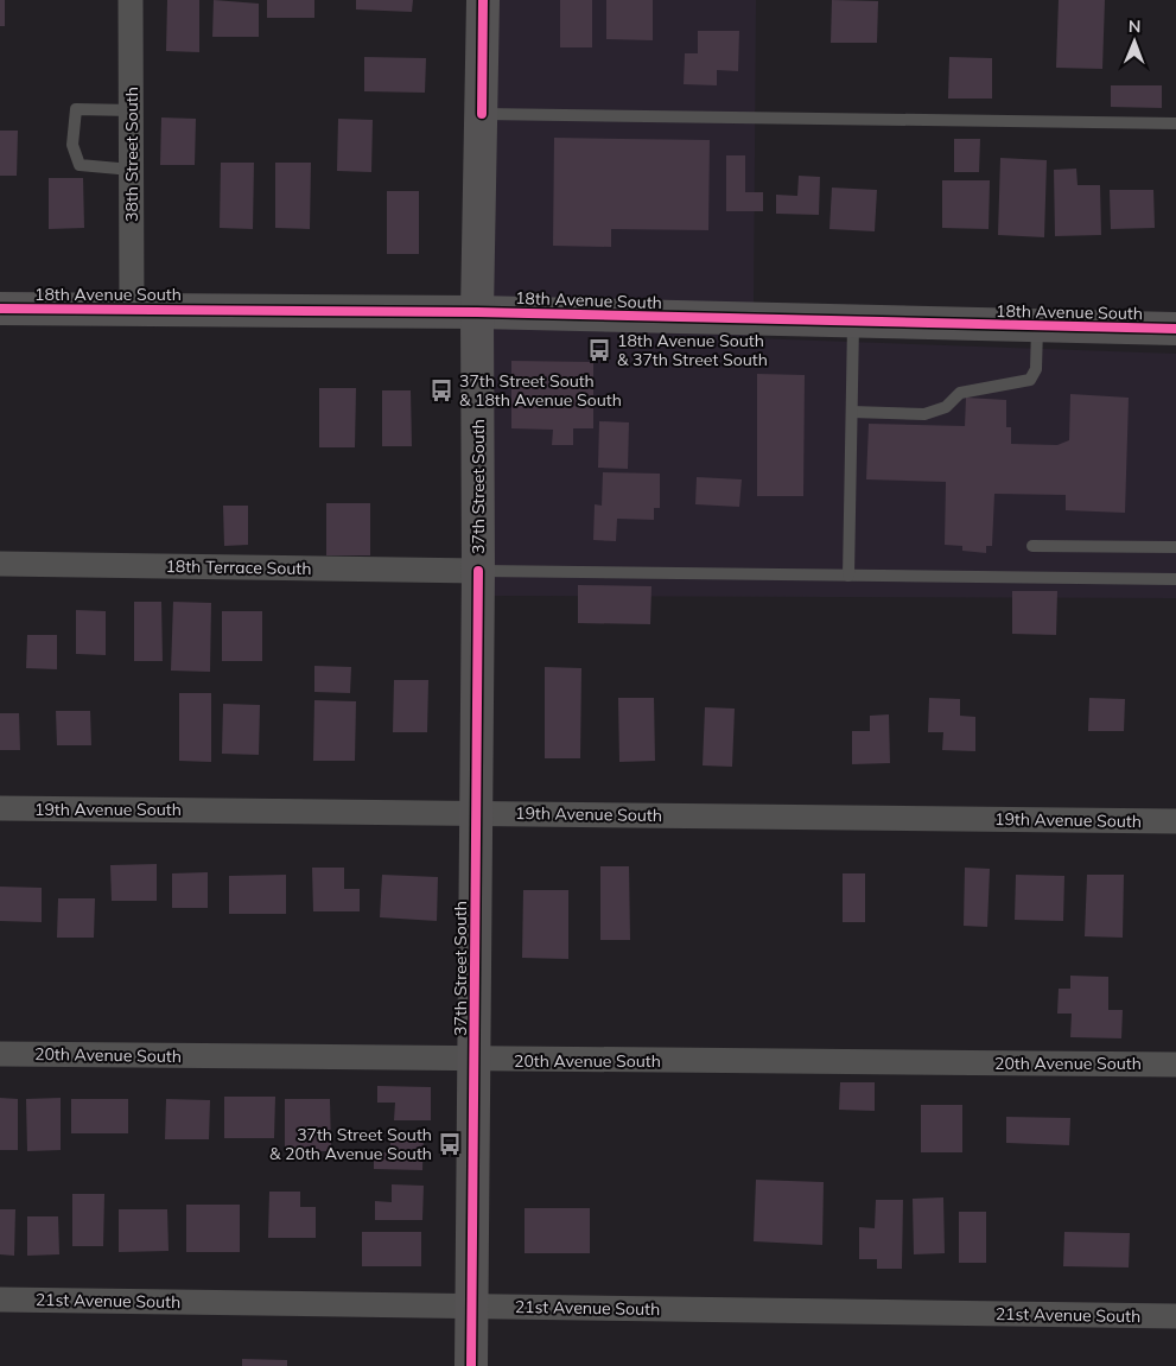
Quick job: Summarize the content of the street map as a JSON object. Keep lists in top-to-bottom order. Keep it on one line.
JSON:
{"streets":{"street":["38th Street South","18th Avenue South","37th Street South","18th Terrace South","19th Avenue South","20th Avenue South","21st Avenue South"]},"crossings":[["38th Street South","18th Avenue South"],["18th Avenue South","37th Street South"],["37th Street South","18th Terrace South"],["37th Street South","19th Avenue South"],["37th Street South","20th Avenue South"],["37th Street South","21st Avenue South"]],"places":{"bus stop":["18th Avenue South & 37th Street South","37th Street South & 18th Avenue South","37th Street South & 20th Avenue South"]},"north":"top"}
